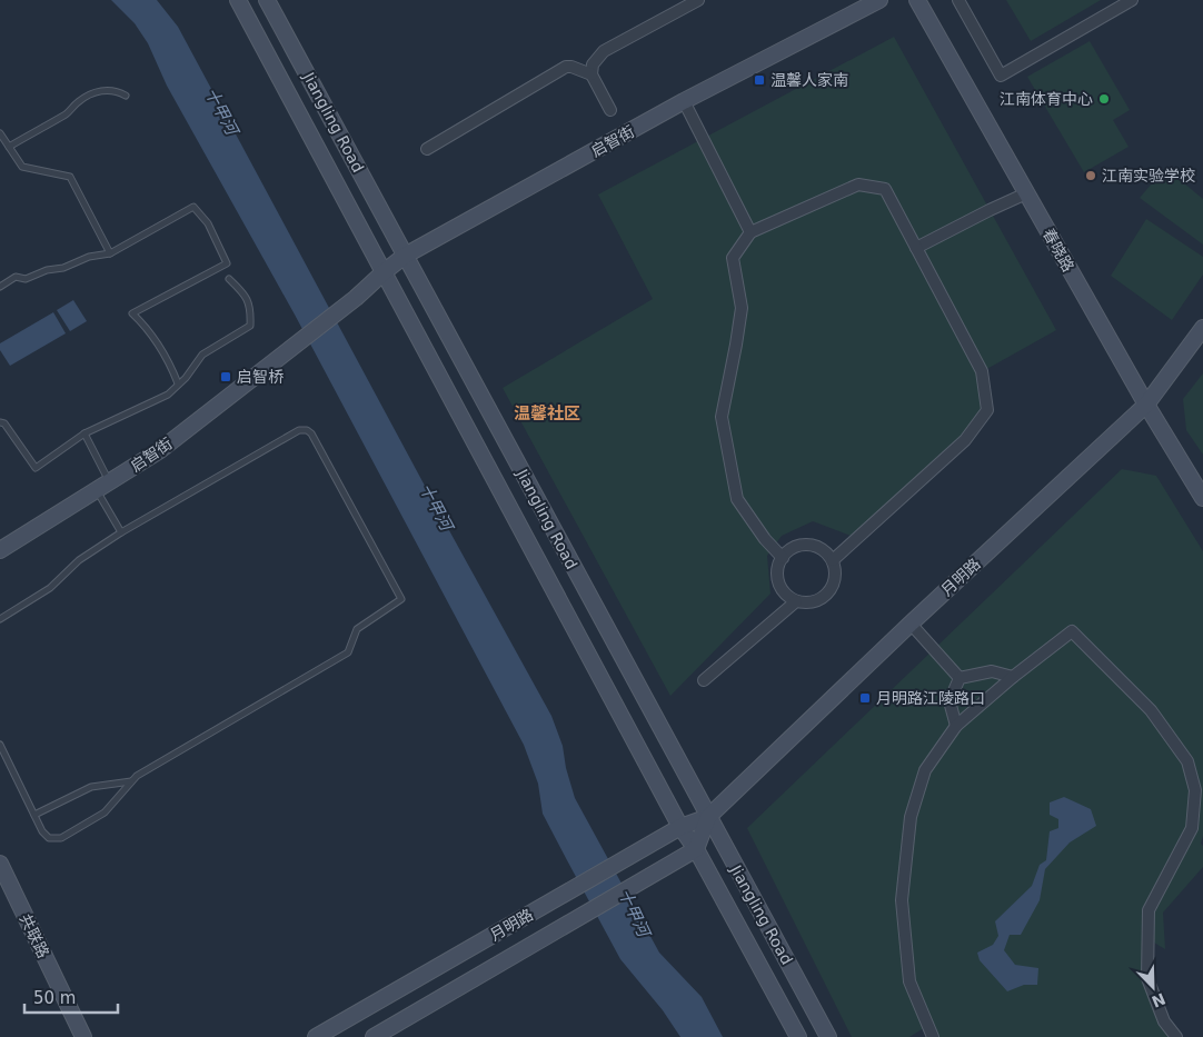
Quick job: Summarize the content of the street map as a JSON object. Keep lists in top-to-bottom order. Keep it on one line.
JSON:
{"streets":{"street":["Jiangling Road","启智街","春晓路","月明路","共联路"]},"crossings":[["Jiangling Road","启智街"],["Jiangling Road","月明路"],["春晓路","月明路"]],"districts":["温馨社区"],"water":["十甲河"],"places":{"transit":["温馨人家南","启智桥","月明路江陵路口"],"other":["江南体育中心","江南实验学校"]},"scale_bar":"50 m","north":"bottom right"}
